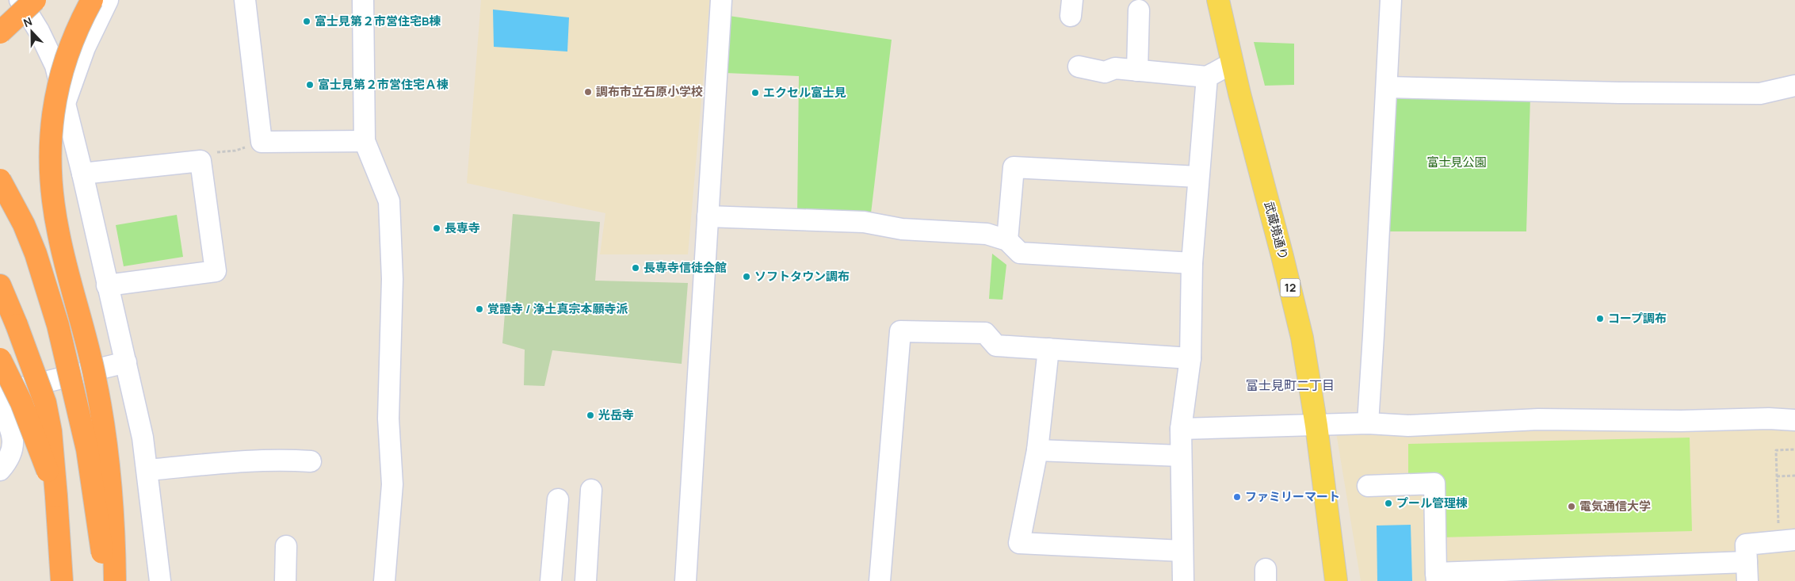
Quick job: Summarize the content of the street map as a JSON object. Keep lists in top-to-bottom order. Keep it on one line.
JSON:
{"streets":{"main road":["武蔵境通り","12"]},"districts":["富士見町二丁目"],"parks":["富士見公園"],"places":["富士見第２市営住宅B棟","富士見第２市営住宅Ａ棟","調布市立石原小学校","エクセル富士見","長専寺","長専寺信徒会館","ソフトタウン調布","覚證寺 / 浄土真宗本願寺派","コープ調布","光岳寺","ファミリーマート","プール管理棟","電気通信大学"],"north":"top"}
